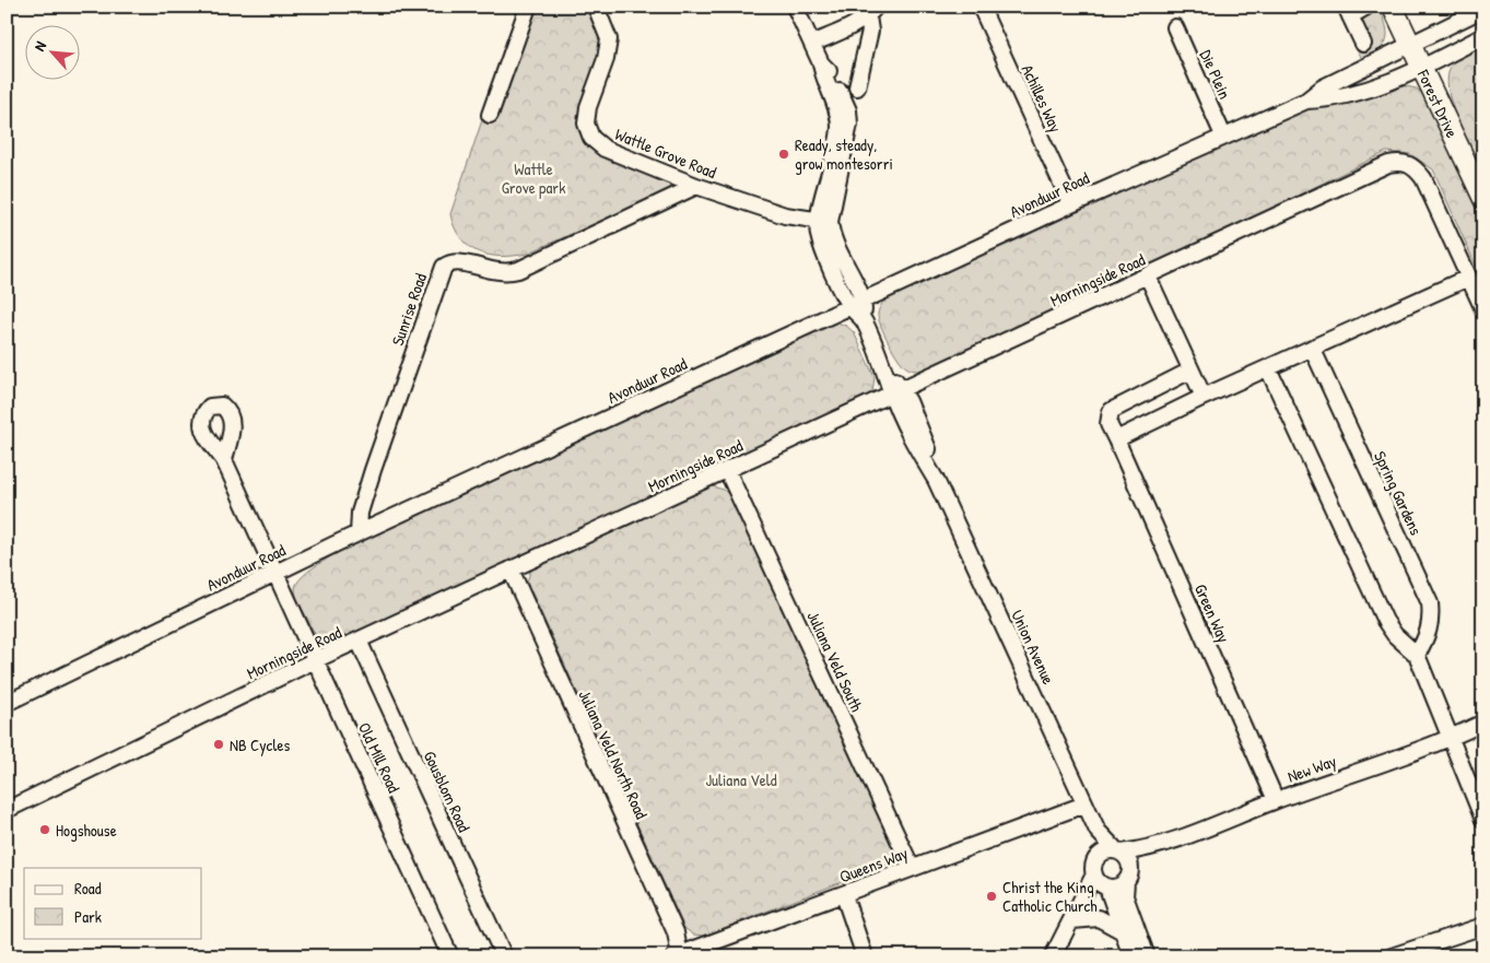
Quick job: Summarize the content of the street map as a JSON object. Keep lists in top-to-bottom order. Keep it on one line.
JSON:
{"streets":{"main road":["Forest Drive"],"street":["Die Plein","Achilles Way","Wattle Grove Road","Avonduur Road","Morningside Road","Sunrise Road","Spring Gardens","Green Way","Union Avenue","Juliana Veld South","Juliana Veld North Road","Old Mill Road","New Way","Gousblom Road","Queens Way"]},"crossings":[["Die Plein","Avonduur Road"],["Achilles Way","Avonduur Road"],["Forest Drive","Avonduur Road"],["Wattle Grove Road","Sunrise Road"],["Avonduur Road","Sunrise Road"],["Avonduur Road","Union Avenue"],["Avonduur Road","Old Mill Road"],["Morningside Road","Union Avenue"],["Morningside Road","Juliana Veld South"],["Morningside Road","Juliana Veld North Road"],["Morningside Road","Old Mill Road"],["Morningside Road","Gousblom Road"],["Green Way","New Way"],["Union Avenue","New Way"],["Union Avenue","Queens Way"],["Juliana Veld South","Queens Way"],["Juliana Veld North Road","Queens Way"]],"parks":["Wattle Grove park","Juliana Veld"],"places":["Ready, steady, grow montesorri","NB Cycles","Hogshouse","Christ the King Catholic Church"],"legend":["Road","Park"],"north":"top left"}
